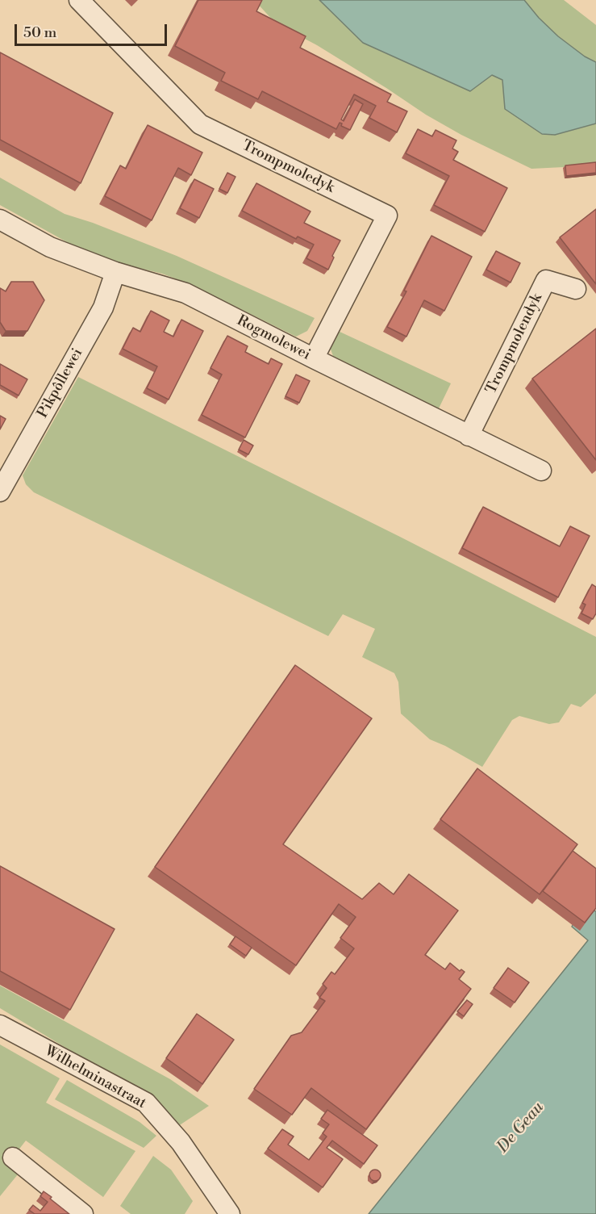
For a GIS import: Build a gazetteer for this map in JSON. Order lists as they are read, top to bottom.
{
  "streets": {
    "street": [
      "Trompmoledyk",
      "Rogmolewei",
      "Trompmolendyk",
      "Pikpôllewei",
      "Wilhelminastraat"
    ]
  },
  "crossings": [
    ["Trompmoledyk", "Rogmolewei"],
    ["Rogmolewei", "Trompmolendyk"],
    ["Rogmolewei", "Pikpôllewei"]
  ],
  "water": ["De Geau"],
  "scale_bar": "50 m"
}
